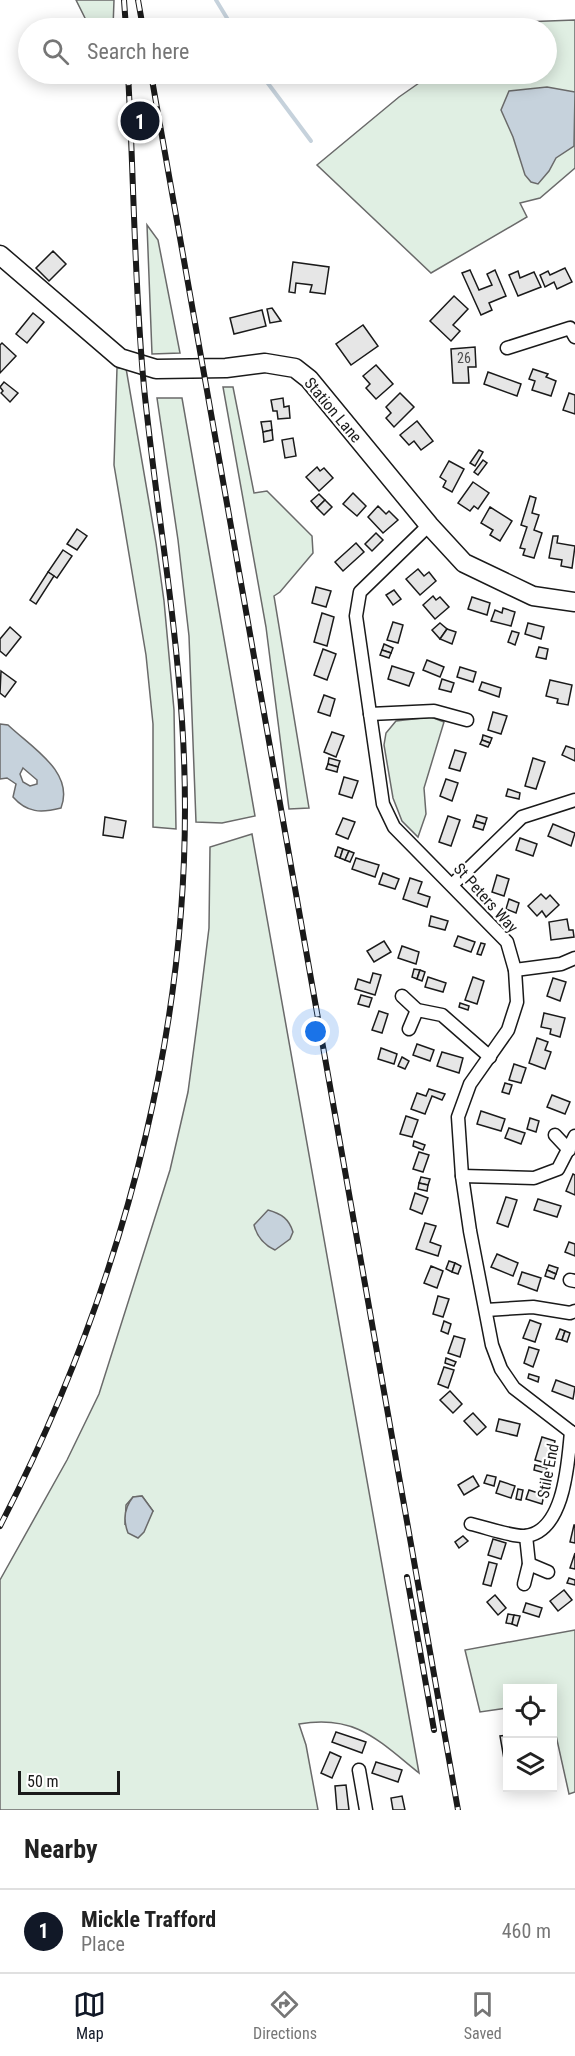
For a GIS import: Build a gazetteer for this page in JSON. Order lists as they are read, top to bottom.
{
  "streets": {
    "street": ["Station Lane", "St Peters Way", "Stile End"]
  },
  "crossings": [
    ["Station Lane", "St Peters Way"],
    ["St Peters Way", "Stile End"]
  ],
  "house_numbers": ["26"],
  "scale_bar": "50 m",
  "page": {
    "search": "Search here",
    "pins": "1",
    "scale": "50 m",
    "heading": "Nearby",
    "list": [
      {
        "mark": "1",
        "name": "Mickle Trafford",
        "note": "Place",
        "value": "460 m"
      }
    ],
    "nav": ["Map", "Directions", "Saved"]
  }
}
